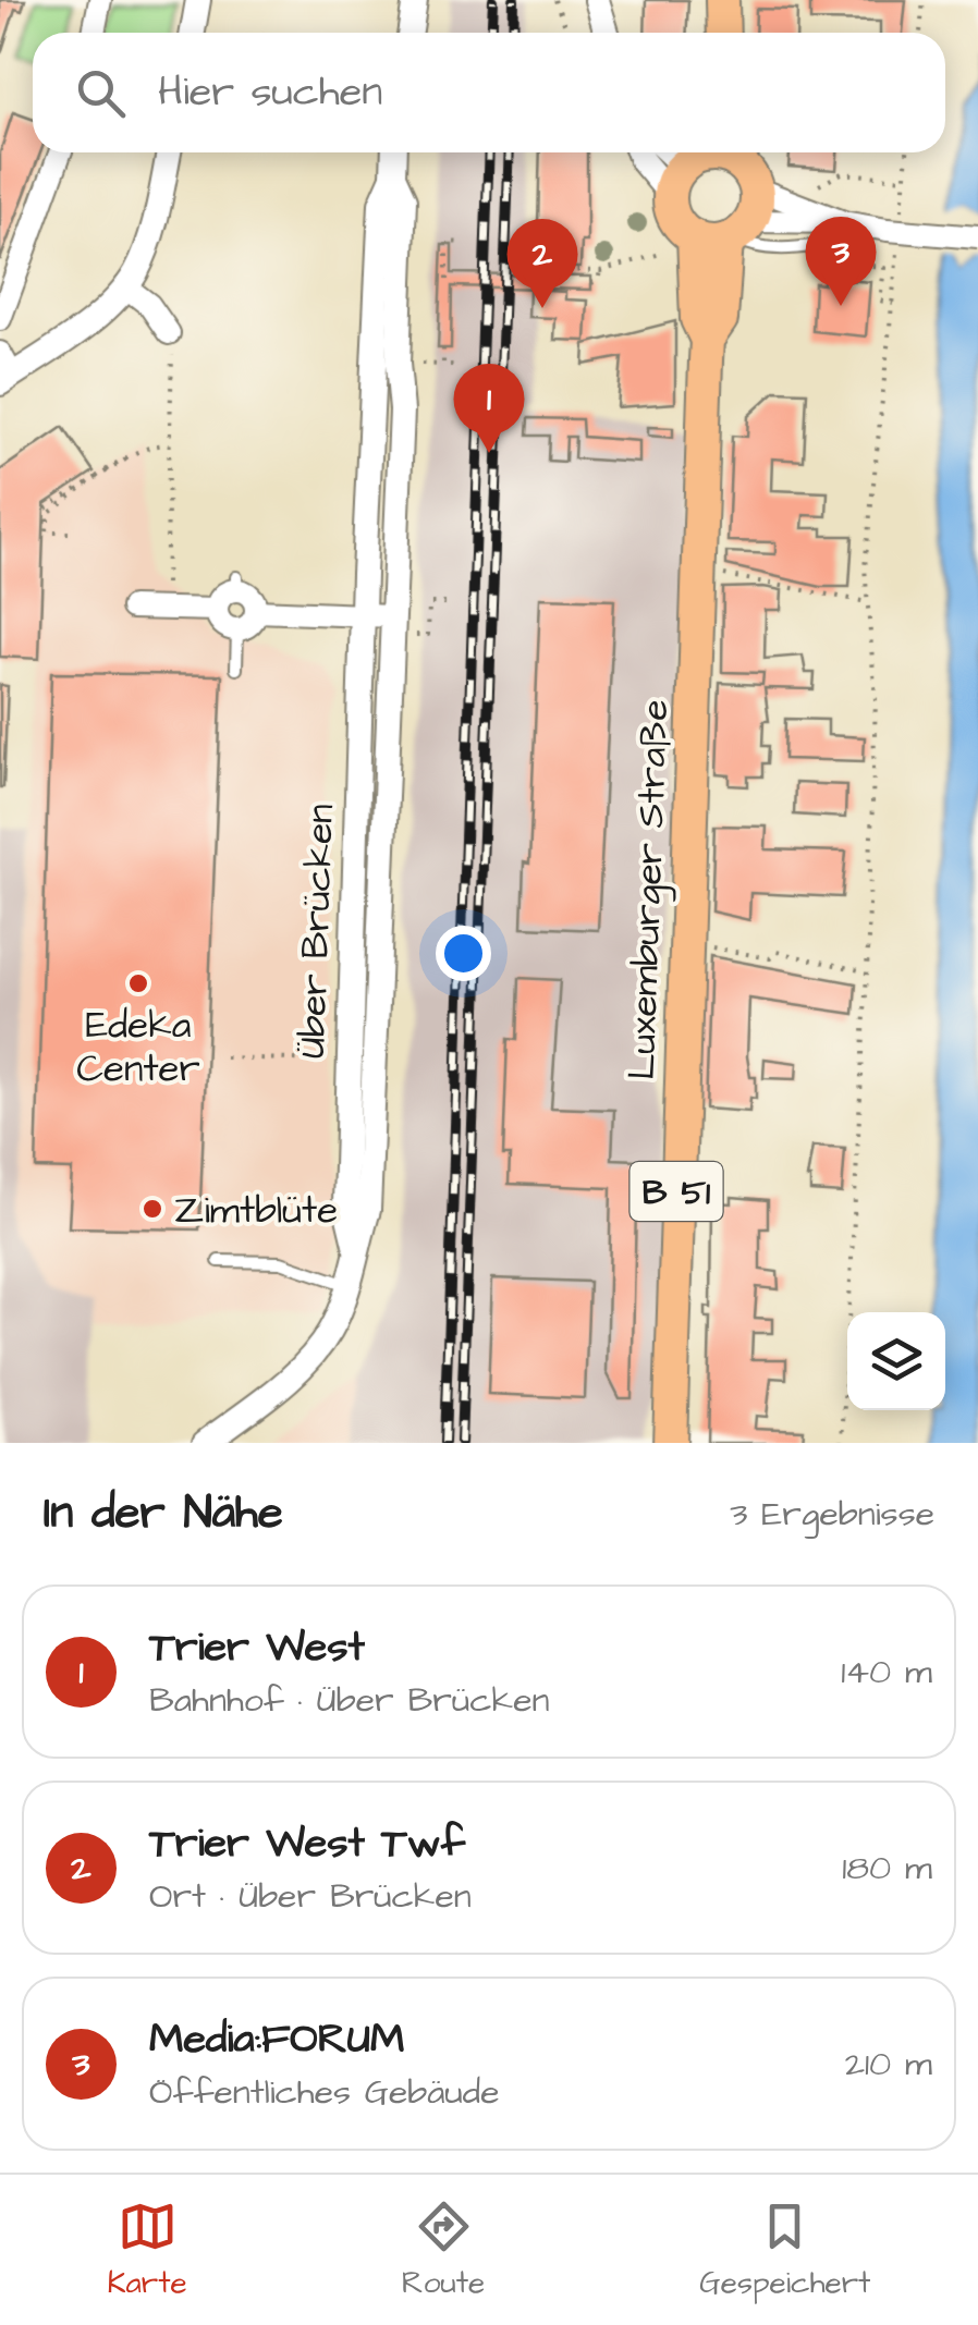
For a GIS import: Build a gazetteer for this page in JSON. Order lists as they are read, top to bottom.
{
  "streets": {
    "main road": ["Luxemburger Straße", "B 51"],
    "street": ["Über Brücken"]
  },
  "places": ["Edeka Center", "Zimtblüte"],
  "page": {
    "search": "Hier suchen",
    "pins": ["3", "2", "1"],
    "heading": ["In der Nähe", "3 Ergebnisse"],
    "list": [
      {
        "mark": "1",
        "name": "Trier West",
        "note": "Bahnhof · Über Brücken",
        "value": "140 m"
      },
      {
        "mark": "2",
        "name": "Trier West Twf",
        "note": "Ort · Über Brücken",
        "value": "180 m"
      },
      {
        "mark": "3",
        "name": "Media:FORUM",
        "note": "Öffentliches Gebäude",
        "value": "210 m"
      }
    ],
    "nav": ["Karte", "Route", "Gespeichert"]
  }
}
